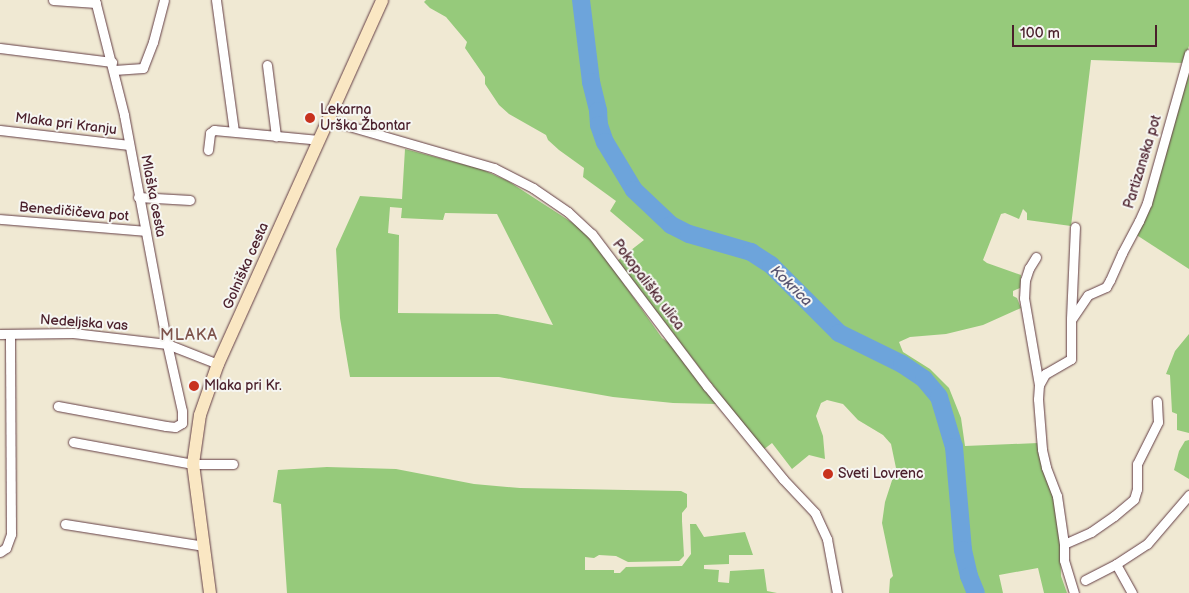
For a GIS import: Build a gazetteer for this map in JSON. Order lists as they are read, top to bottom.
{
  "streets": {
    "main road": ["Golniška cesta"],
    "street": [
      "Mlaka pri Kranju",
      "Partizanska pot",
      "Mlaška cesta",
      "Benedičičeva pot",
      "Pokopališka ulica",
      "Nedeljska vas"
    ]
  },
  "crossings": [
    ["Mlaka pri Kranju", "Mlaška cesta"],
    ["Mlaška cesta", "Benedičičeva pot"],
    ["Mlaška cesta", "Nedeljska vas"],
    ["Golniška cesta", "Pokopališka ulica"]
  ],
  "districts": ["MLAKA"],
  "water": ["Kokrica"],
  "places": ["Lekarna Urška Žbontar", "Mlaka pri Kr.", "Sveti Lovrenc"],
  "scale_bar": "100 m"
}
